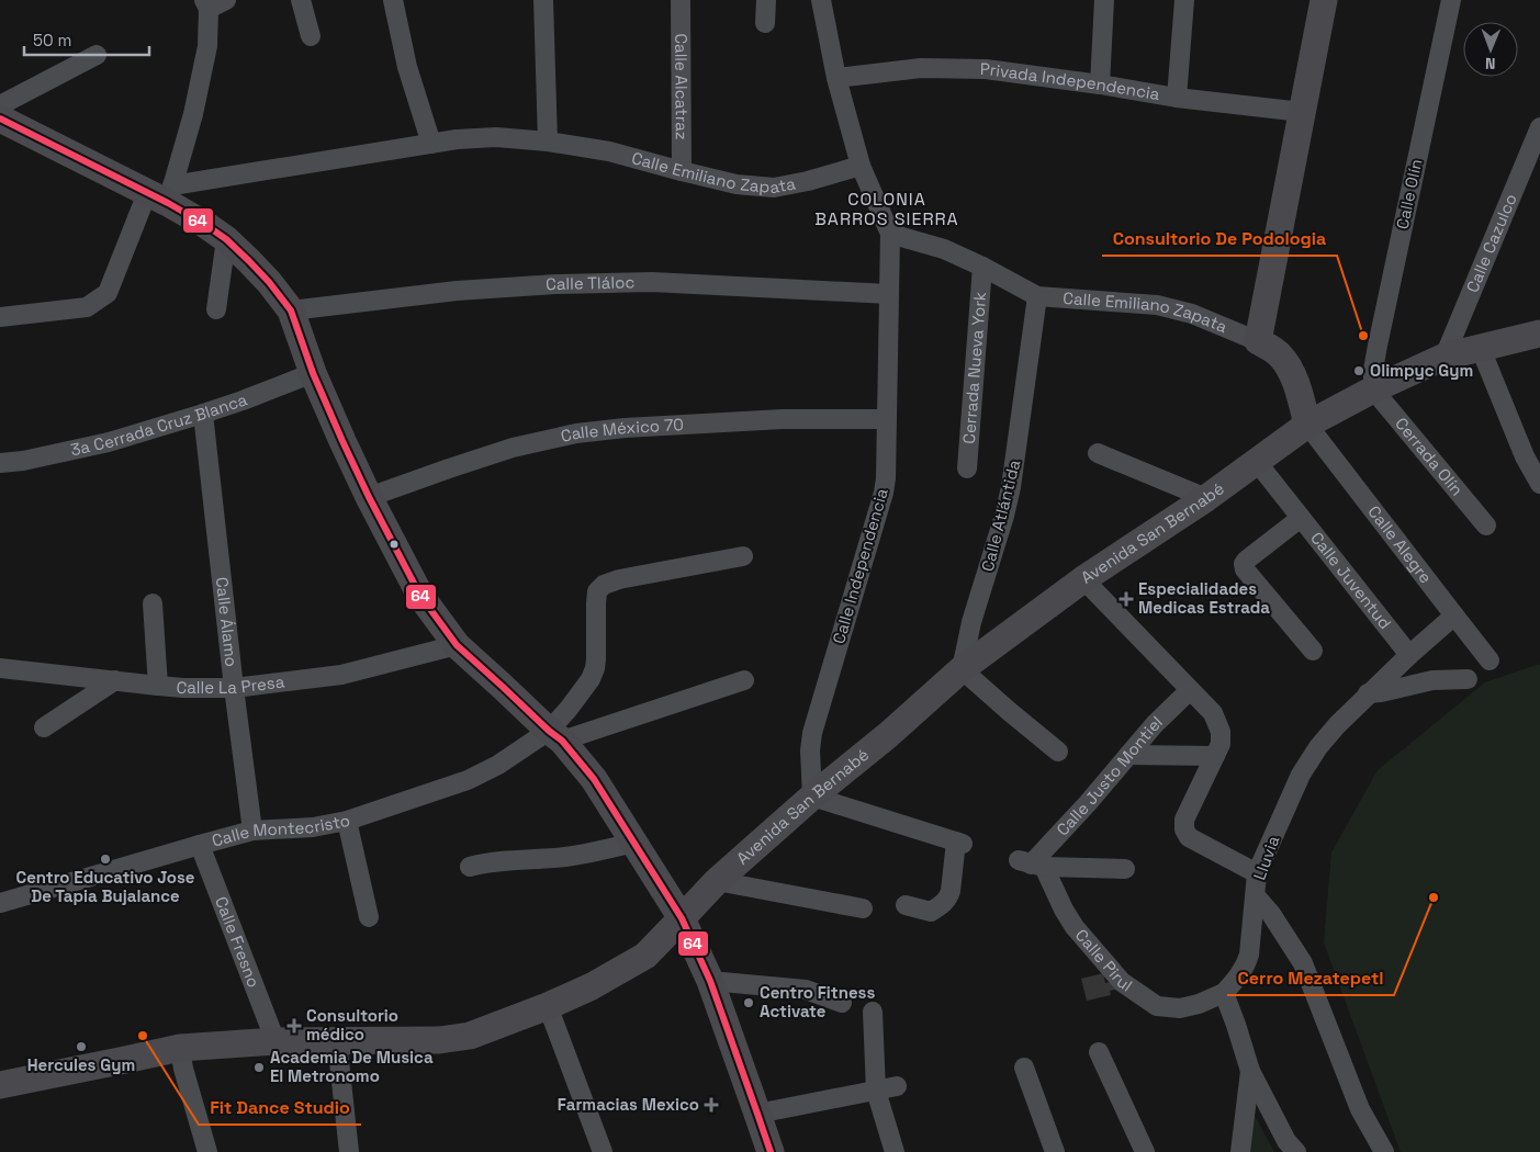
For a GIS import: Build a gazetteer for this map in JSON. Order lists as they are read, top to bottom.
{
  "streets": {
    "main road": ["Calle Emiliano Zapata", "Avenida San Bernabé"],
    "street": [
      "Privada Independencia",
      "Calle Alcatraz",
      "Calle Olín",
      "Calle Cazulco",
      "Calle Tláloc",
      "Cerrada Nueva York",
      "3a Cerrada Cruz Blanca",
      "Calle México 70",
      "Cerrada Olín",
      "Calle Atlántida",
      "Calle Alegre",
      "Calle Independencia",
      "Calle Juventud",
      "Calle Álamo",
      "Calle La Presa",
      "Calle Justo Montiel",
      "Calle Montecristo",
      "Lluvia",
      "Calle Fresno",
      "Calle Pirul"
    ]
  },
  "crossings": [
    ["Calle Alcatraz", "Calle Emiliano Zapata"],
    ["Calle Emiliano Zapata", "Cerrada Nueva York"],
    ["Calle Emiliano Zapata", "Calle Atlántida"],
    ["Calle Emiliano Zapata", "Avenida San Bernabé"],
    ["Calle Emiliano Zapata", "Calle Alegre"],
    ["Calle Emiliano Zapata", "Calle Independencia"],
    ["Calle Olín", "Cerrada Olín"],
    ["Calle Olín", "Avenida San Bernabé"],
    ["Calle Cazulco", "Avenida San Bernabé"],
    ["Calle Tláloc", "Calle Independencia"],
    ["3a Cerrada Cruz Blanca", "Calle Álamo"],
    ["Calle México 70", "Calle Independencia"],
    ["Cerrada Olín", "Avenida San Bernabé"],
    ["Calle Atlántida", "Avenida San Bernabé"],
    ["Avenida San Bernabé", "Calle Alegre"],
    ["Avenida San Bernabé", "Calle Independencia"],
    ["Avenida San Bernabé", "Calle Juventud"],
    ["Avenida San Bernabé", "Calle Fresno"],
    ["Calle Álamo", "Calle La Presa"],
    ["Calle Álamo", "Calle Montecristo"],
    ["Calle Justo Montiel", "Calle Pirul"],
    ["Calle Montecristo", "Calle Fresno"],
    ["Lluvia", "Calle Pirul"]
  ],
  "districts": ["COLONIA BARROS SIERRA"],
  "places": {
    "other": [
      "Consultorio De Podologia",
      "Olimpyc Gym",
      "Centro Educativo Jose De Tapia Bujalance",
      "Cerro Mezatepetl",
      "Centro Fitness Activate",
      "Fit Dance Studio",
      "Hercules Gym",
      "Academia De Musica El Metronomo"
    ],
    "health": ["Especialidades Medicas Estrada", "Consultorio médico", "Farmacias Mexico"]
  },
  "lines": ["transit line 64"],
  "scale_bar": "50 m",
  "north": "bottom"
}
